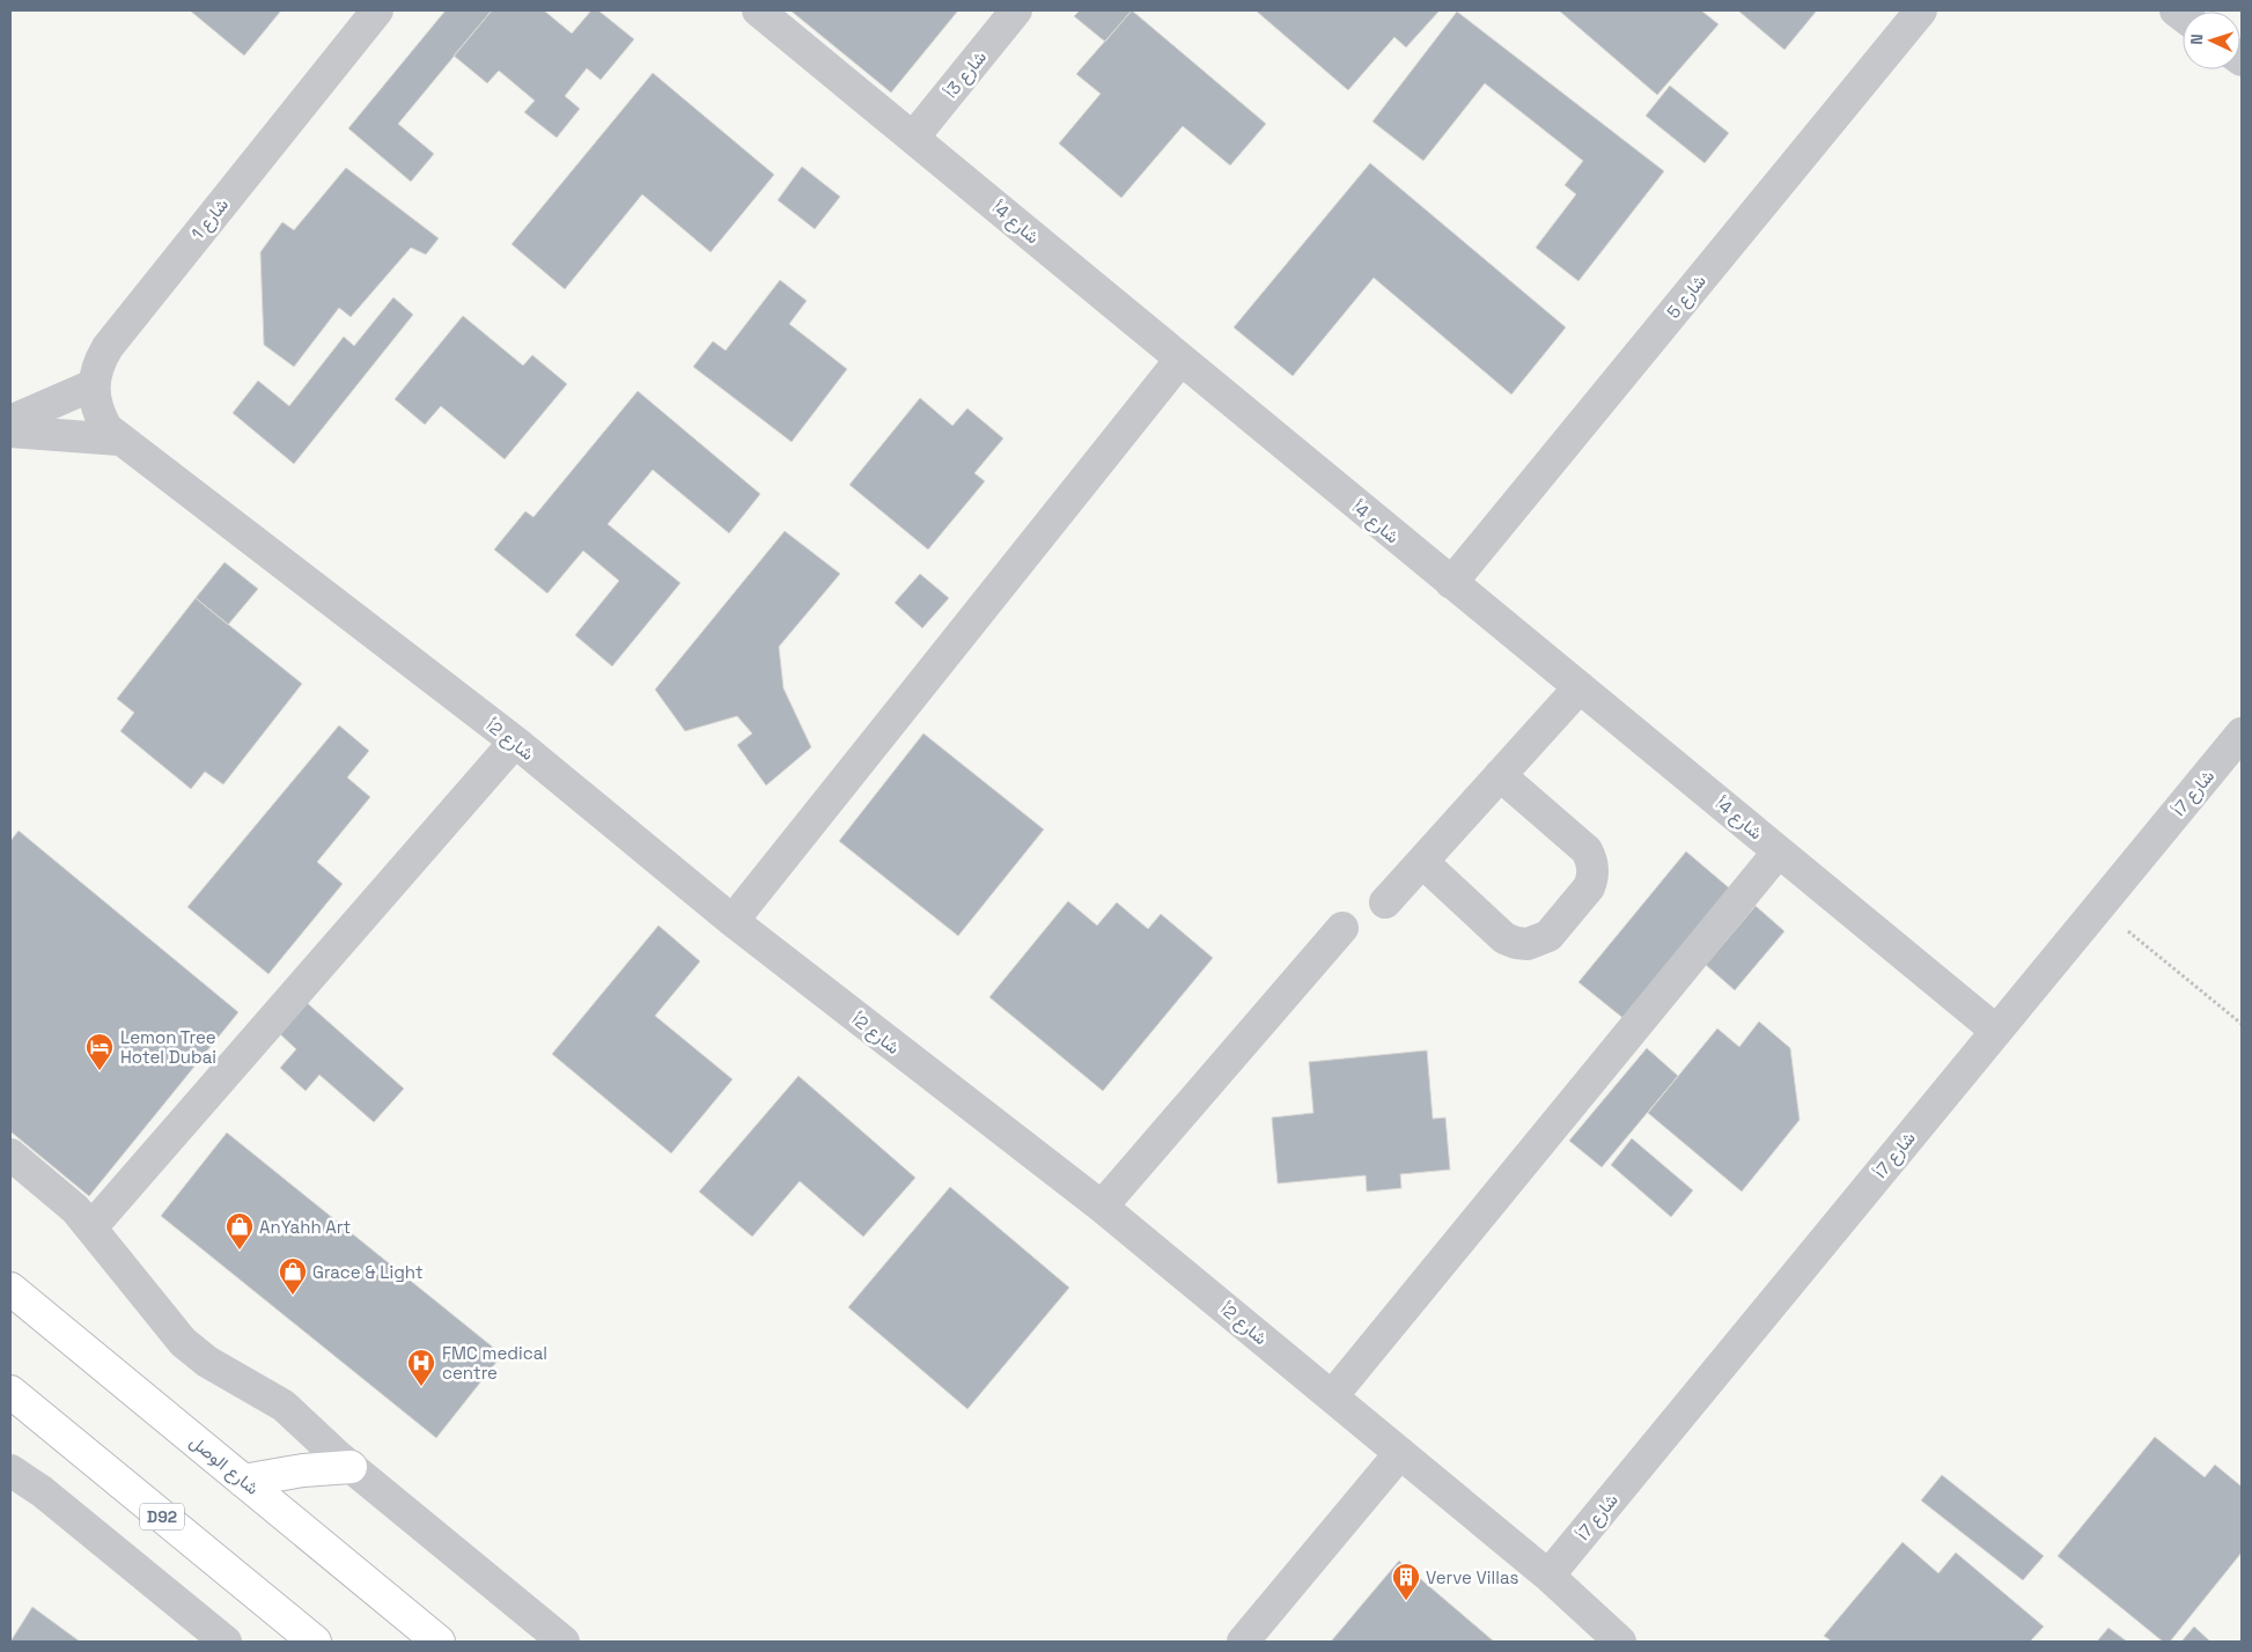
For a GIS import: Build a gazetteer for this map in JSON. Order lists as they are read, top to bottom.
{
  "streets": {
    "main road": ["شارع الوصل", "D92"],
    "street": [
      "شارع 3أ",
      "شارع 1",
      "شارع 4أ",
      "شارع 5",
      "شارع 2أ",
      "شارع 7أ"
    ]
  },
  "crossings": [
    ["شارع 3أ", "شارع 4أ"],
    ["شارع 1", "شارع 2أ"],
    ["شارع 4أ", "شارع 5"],
    ["شارع 4أ", "شارع 7أ"],
    ["شارع 2أ", "شارع 7أ"]
  ],
  "places": {
    "hotel": ["Lemon Tree Hotel Dubai"],
    "shop": ["AnYahh Art", "Grace & Light"],
    "hospital": ["FMC medical centre"],
    "building": ["Verve Villas"]
  },
  "north": "left"
}
